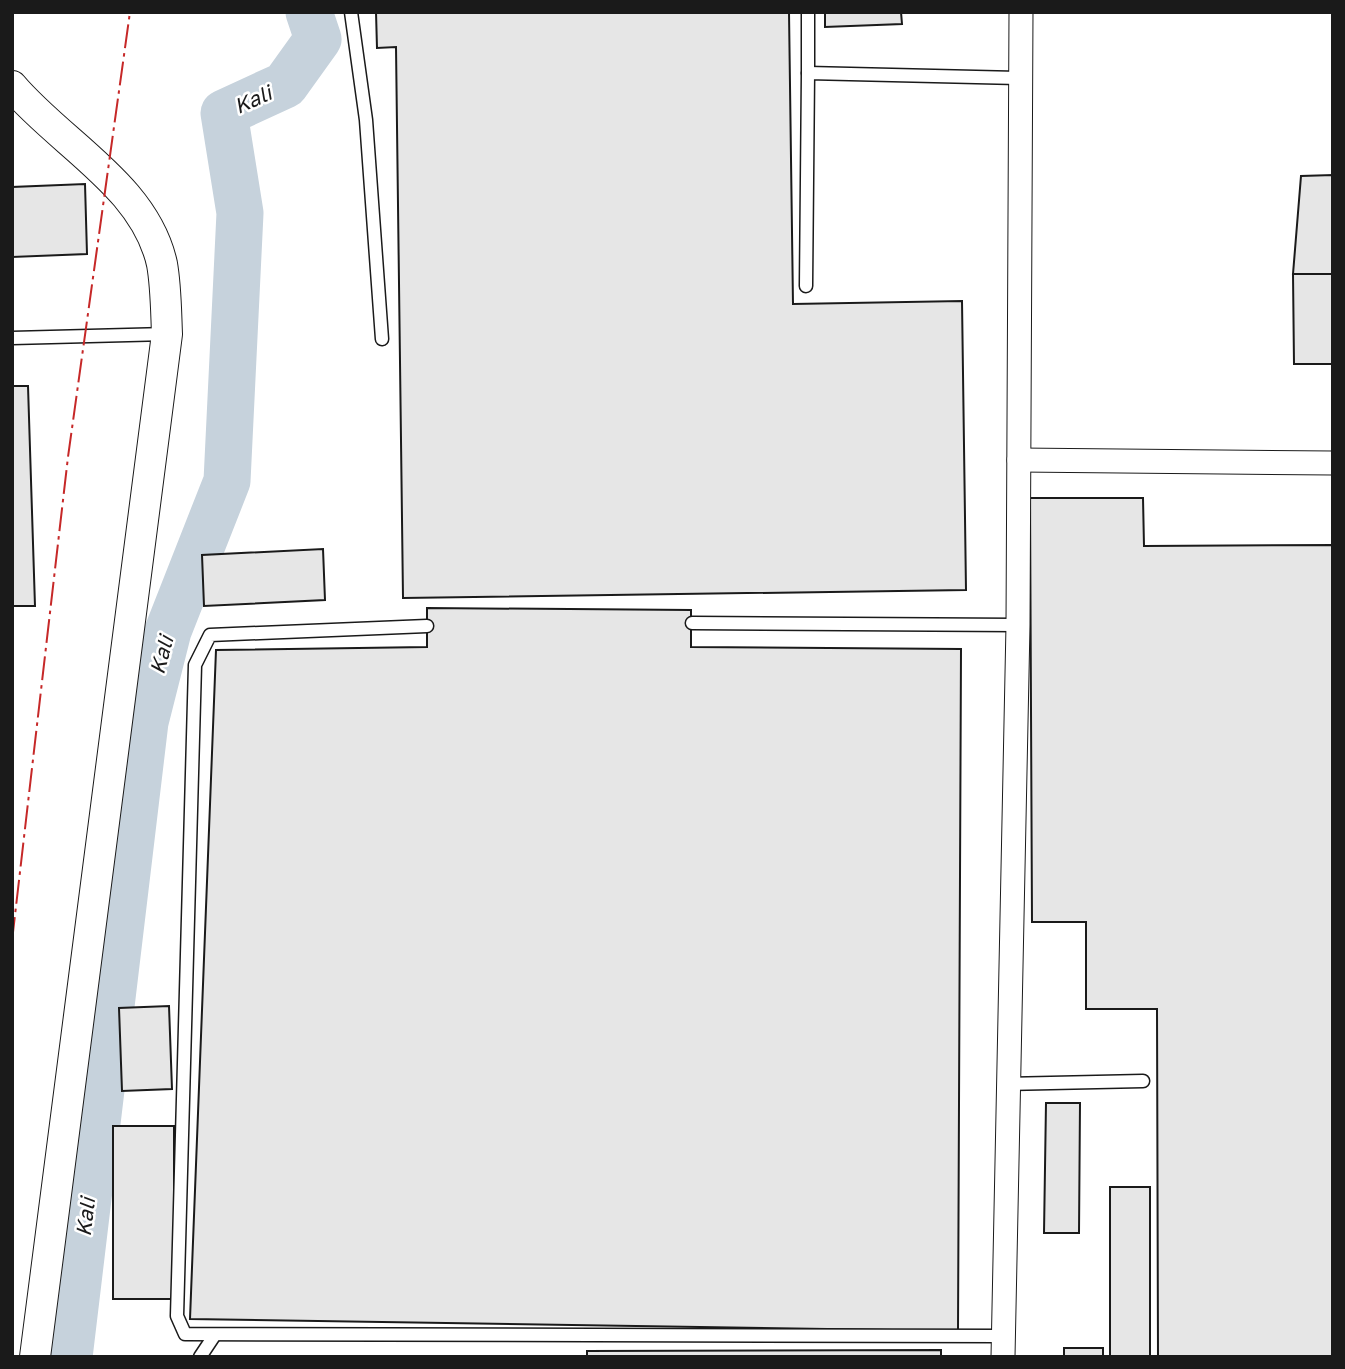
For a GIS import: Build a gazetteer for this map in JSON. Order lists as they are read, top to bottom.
{
  "water": ["Kali"]
}
